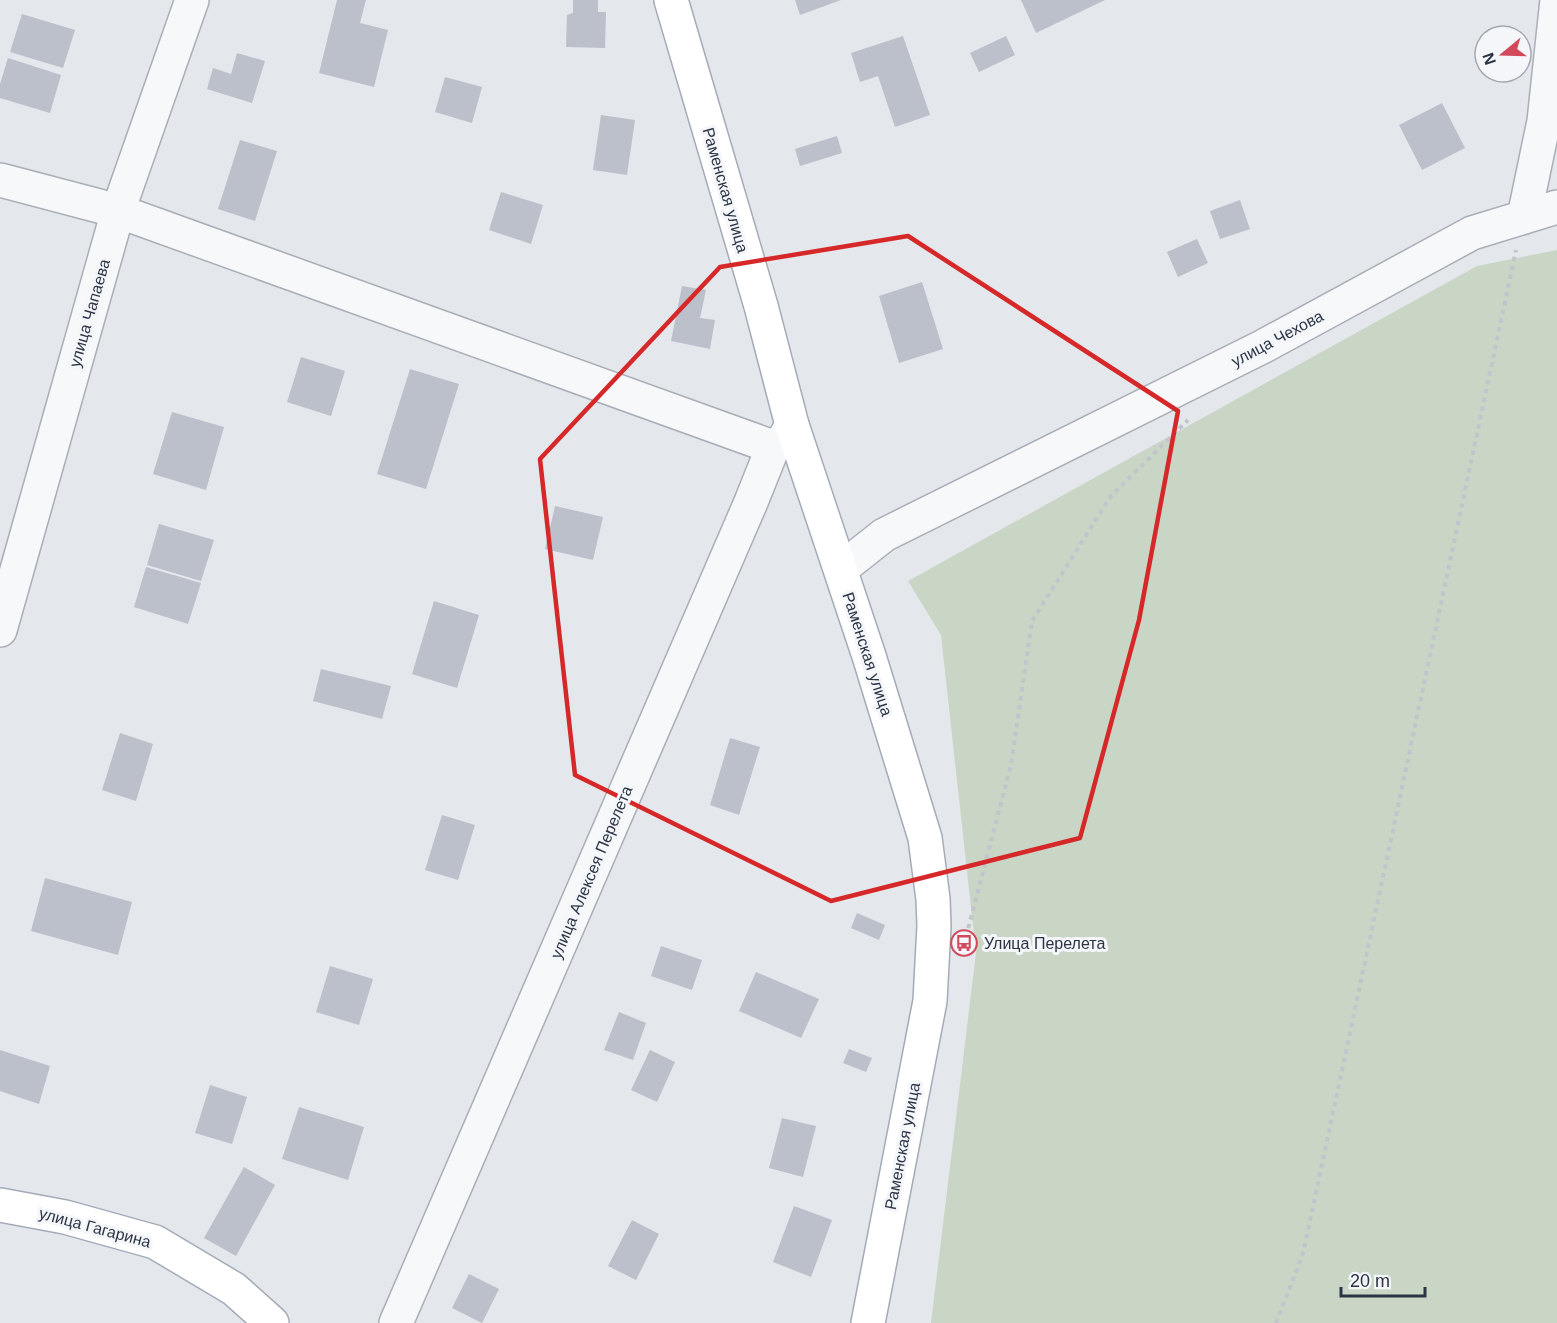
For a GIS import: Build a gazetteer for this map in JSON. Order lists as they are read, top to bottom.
{
  "streets": {
    "main road": ["Раменская улица", "улица Гагарина"],
    "street": ["улица Чапаева", "улица Чехова", "улица Алексея Перелета"]
  },
  "crossings": [
    ["Раменская улица", "улица Чехова"],
    ["Раменская улица", "улица Алексея Перелета"]
  ],
  "places": {
    "bus stop": ["Улица Перелета"]
  },
  "scale_bar": "20 m",
  "north": "left"
}
